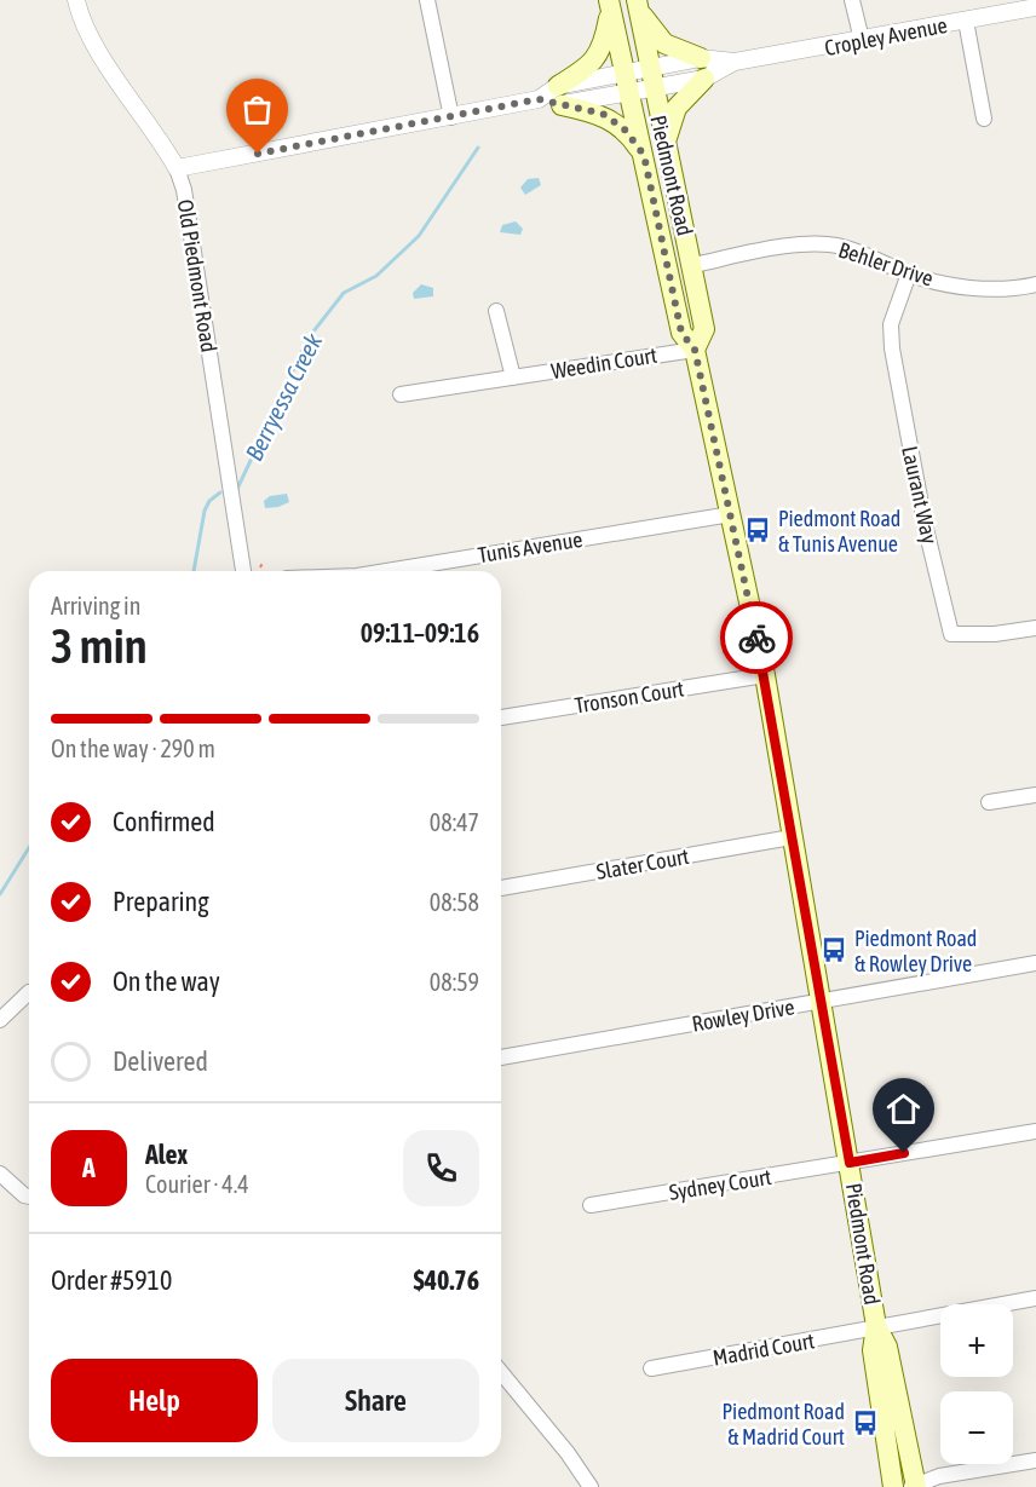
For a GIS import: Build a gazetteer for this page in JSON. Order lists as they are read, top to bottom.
{
  "streets": {
    "main road": ["Piedmont Road"],
    "street": [
      "Cropley Avenue",
      "Behler Drive",
      "Old Piedmont Road",
      "Weedin Court",
      "Laurant Way",
      "Tunis Avenue",
      "Tronson Court",
      "Slater Court",
      "Rowley Drive",
      "Sydney Court",
      "Madrid Court"
    ]
  },
  "crossings": [
    ["Cropley Avenue", "Piedmont Road"],
    ["Cropley Avenue", "Old Piedmont Road"],
    ["Piedmont Road", "Behler Drive"],
    ["Piedmont Road", "Weedin Court"],
    ["Piedmont Road", "Tunis Avenue"],
    ["Piedmont Road", "Tronson Court"],
    ["Piedmont Road", "Slater Court"],
    ["Piedmont Road", "Rowley Drive"],
    ["Piedmont Road", "Sydney Court"],
    ["Piedmont Road", "Madrid Court"],
    ["Behler Drive", "Laurant Way"]
  ],
  "water": ["Berryessa Creek"],
  "places": {
    "bus stop": ["Piedmont Road & Tunis Avenue", "Piedmont Road & Rowley Drive", "Piedmont Road & Madrid Court"]
  },
  "page": {
    "heading": ["3 min", "Arriving in", "09:11–09:16"],
    "panel": [
      "Alex",
      "Courier · 4.4",
      "Order #5910",
      "$40.76"
    ],
    "bar": "On the way · 290 m",
    "list": [
      ["Confirmed", "08:47"],
      ["Preparing", "08:58"],
      ["On the way", "08:59"],
      "Delivered"
    ],
    "round": "A",
    "map_buttons": ["+", "−"],
    "buttons": ["Help", "Share"]
  }
}
